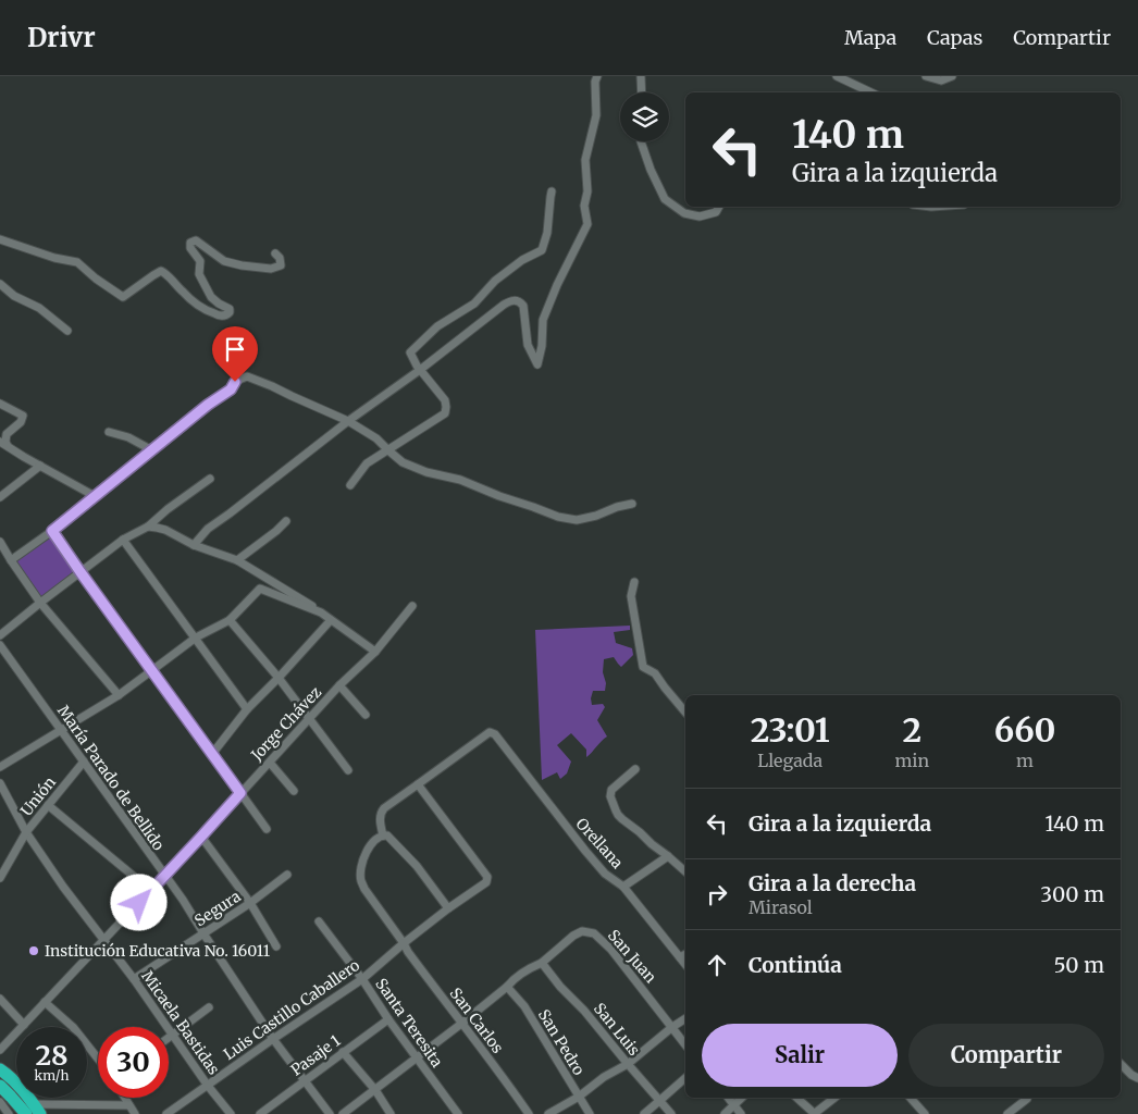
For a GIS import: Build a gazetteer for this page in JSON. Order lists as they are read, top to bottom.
{
  "streets": {
    "street": [
      "Jorge Chávez",
      "María Parado de Bellido",
      "Unión",
      "Orellana",
      "Segura",
      "San Juan",
      "Luis Castillo Caballero",
      "San Carlos",
      "Micaela Bastidas",
      "Santa Teresita",
      "San Luis",
      "San Pedro",
      "Pasaje 1"
    ]
  },
  "crossings": [
    ["Jorge Chávez", "María Parado de Bellido"],
    ["Jorge Chávez", "Micaela Bastidas"],
    ["María Parado de Bellido", "Unión"],
    ["María Parado de Bellido", "Segura"],
    ["María Parado de Bellido", "Luis Castillo Caballero"],
    ["María Parado de Bellido", "Pasaje 1"],
    ["Unión", "Micaela Bastidas"],
    ["Orellana", "Luis Castillo Caballero"],
    ["Segura", "Micaela Bastidas"],
    ["San Juan", "San Luis"],
    ["Luis Castillo Caballero", "San Carlos"],
    ["Luis Castillo Caballero", "Micaela Bastidas"],
    ["Luis Castillo Caballero", "Santa Teresita"],
    ["Santa Teresita", "Pasaje 1"]
  ],
  "places": ["Institución Educativa No. 16011"],
  "page": {
    "header": "Drivr",
    "nav": ["Mapa", "Capas", "Compartir"],
    "turn": ["140 m", "Gira a la izquierda"],
    "eta": [
      "23:01",
      "Llegada",
      "2",
      "min",
      "660",
      "m"
    ],
    "list": [
      {
        "name": "Gira a la izquierda",
        "value": "140 m"
      },
      {
        "name": "Gira a la derecha",
        "note": "Mirasol",
        "value": "300 m"
      },
      {
        "name": "Continúa",
        "value": "50 m"
      }
    ],
    "buttons": ["Salir", "Compartir"],
    "speed": "28 km/h",
    "limit": "30"
  }
}
